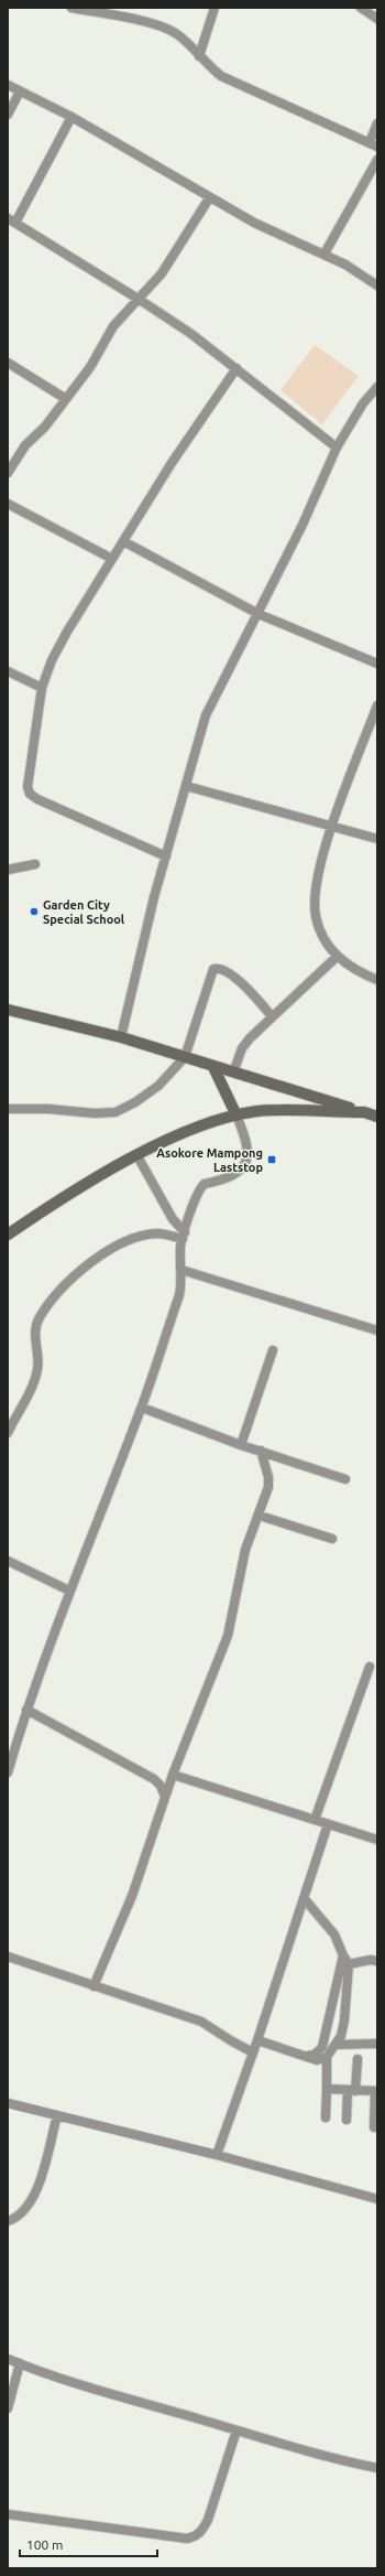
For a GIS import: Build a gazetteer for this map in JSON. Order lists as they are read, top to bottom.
{
  "places": {
    "other": ["Garden City Special School"],
    "transit": ["Asokore Mampong Laststop"]
  },
  "scale_bar": "100 m"
}
